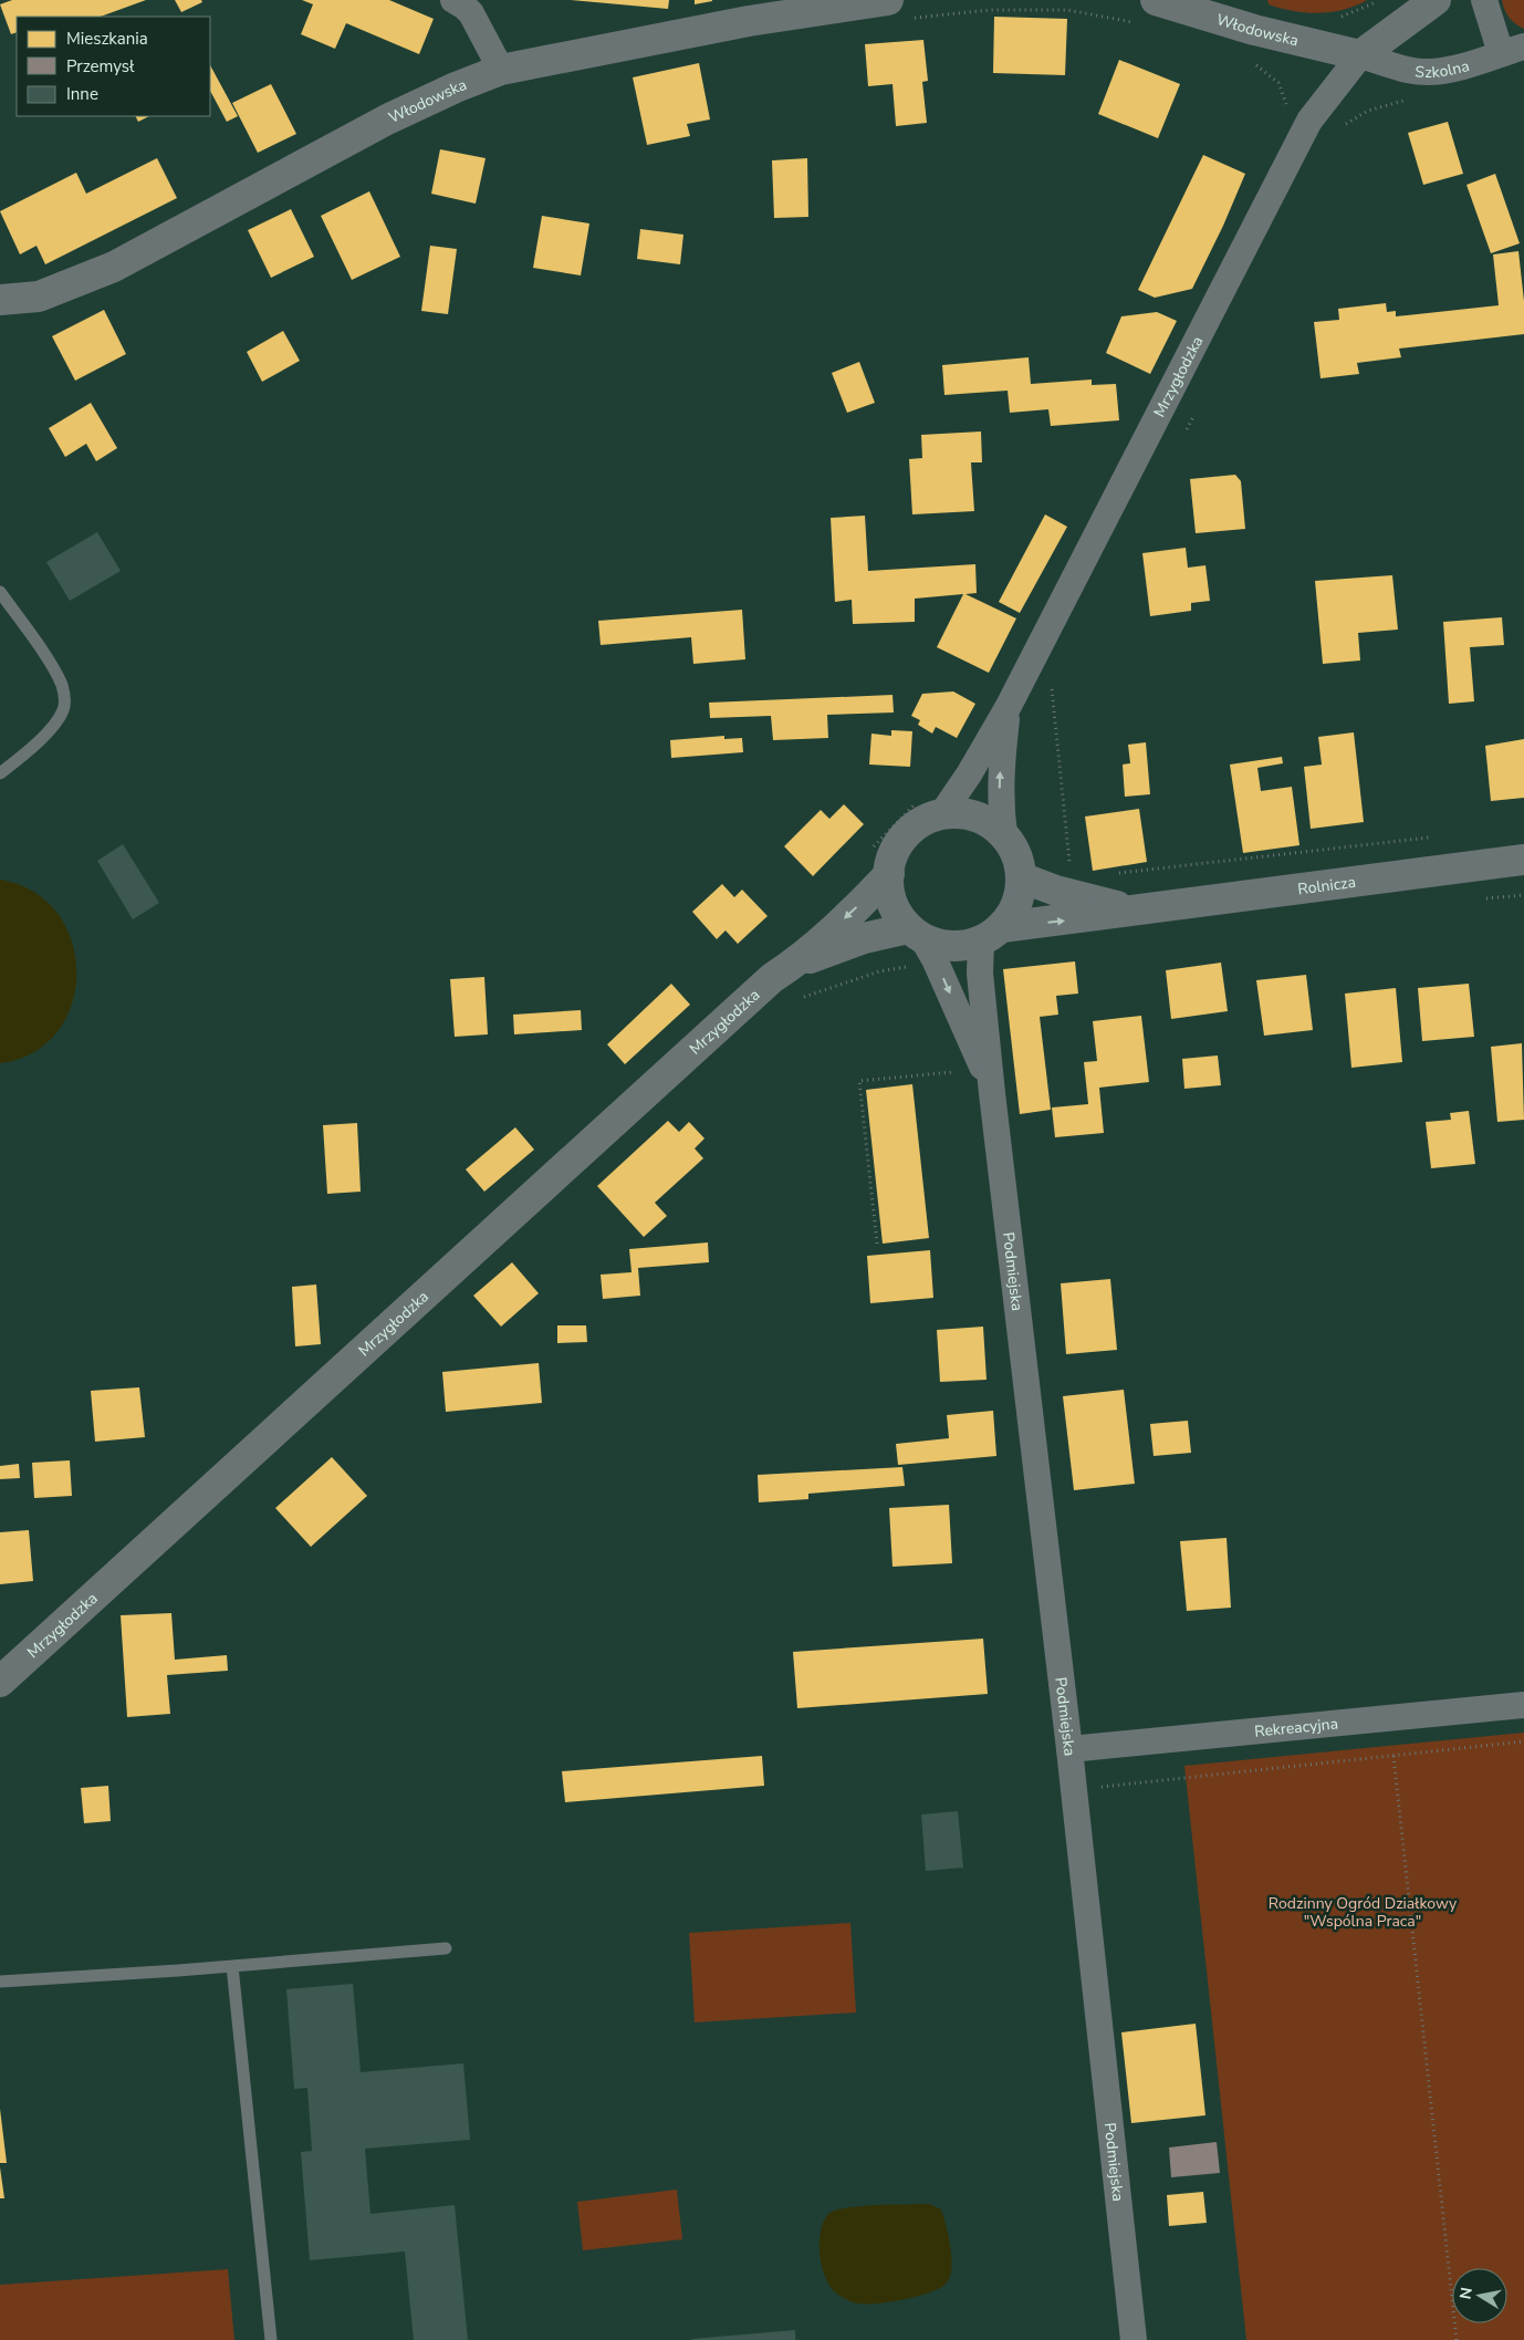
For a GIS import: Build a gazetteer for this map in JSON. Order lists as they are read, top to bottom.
{
  "streets": {
    "street": [
      "Włodowska",
      "Szkolna",
      "Mrzygłodzka",
      "Rolnicza",
      "Podmiejska",
      "Rekreacyjna"
    ]
  },
  "crossings": [
    ["Włodowska", "Szkolna"],
    ["Włodowska", "Mrzygłodzka"],
    ["Szkolna", "Mrzygłodzka"],
    ["Mrzygłodzka", "Rolnicza"],
    ["Mrzygłodzka", "Podmiejska"],
    ["Rolnicza", "Podmiejska"],
    ["Podmiejska", "Rekreacyjna"]
  ],
  "parks": ["Rodzinny Ogród Działkowy \"Wspólna Praca\""],
  "legend": ["Mieszkania", "Przemysł", "Inne"],
  "north": "left"
}
